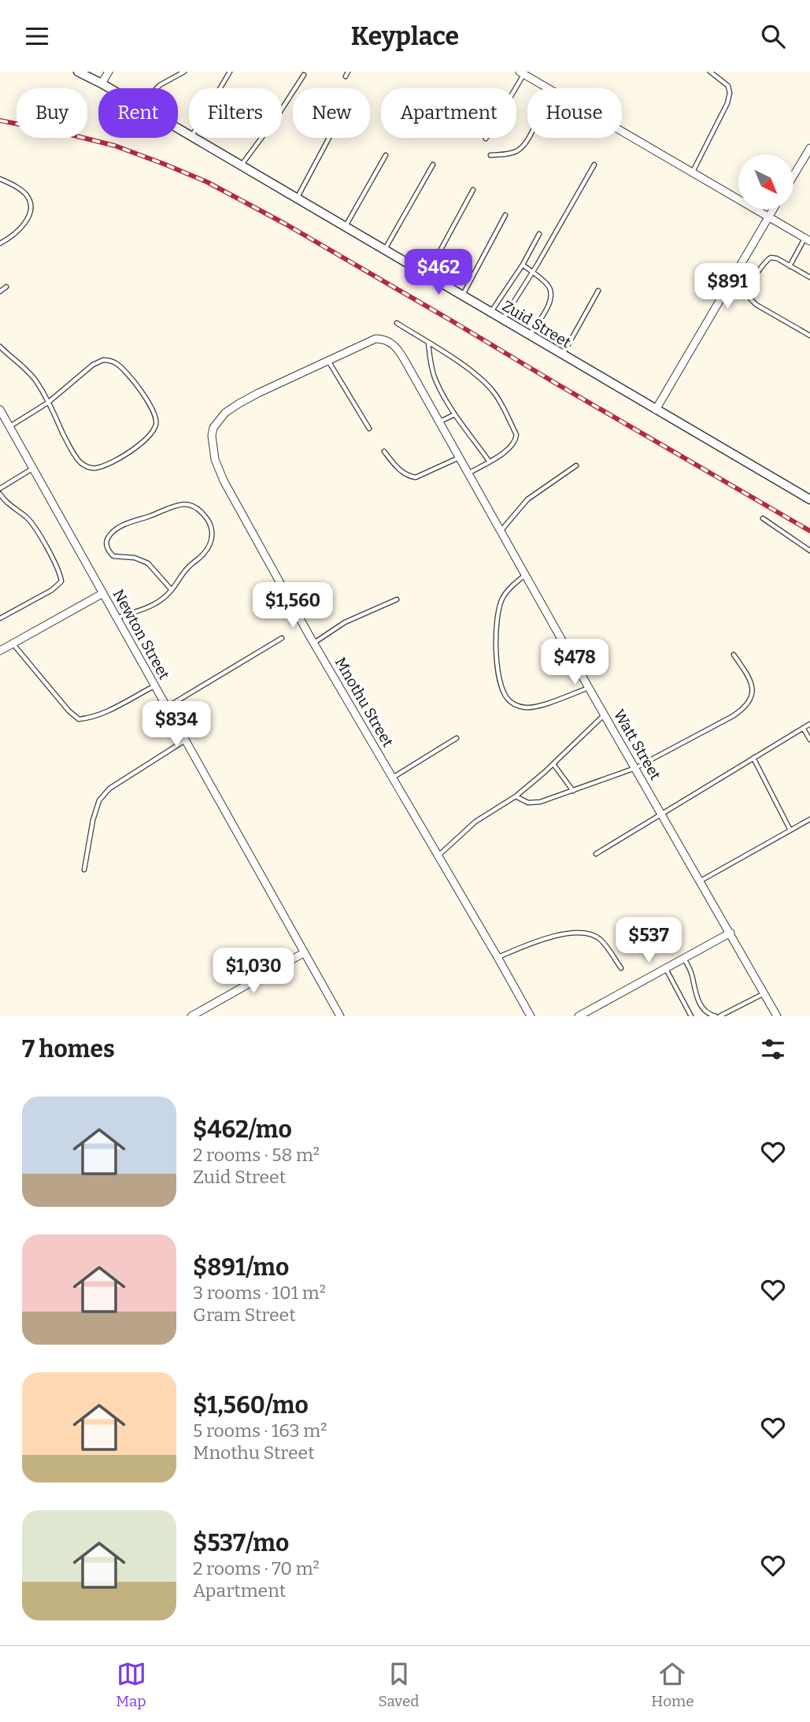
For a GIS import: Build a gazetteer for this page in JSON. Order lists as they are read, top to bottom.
{
  "streets": {
    "street": [
      "Zuid Street",
      "Newton Street",
      "Mnothu Street",
      "Watt Street"
    ]
  },
  "crossings": [
    ["Mnothu Street", "Watt Street"]
  ],
  "north": "bottom right",
  "page": {
    "header": "Keyplace",
    "chip": [
      "Buy",
      "Rent",
      "Filters",
      "New",
      "Apartment",
      "House"
    ],
    "price": [
      "$462",
      "$891",
      "$1,560",
      "$478",
      "$834",
      "$537",
      "$1,030"
    ],
    "heading": "7 homes",
    "list": [
      {
        "name": "$462/mo",
        "note": "2 rooms · 58 m² · Zuid Street"
      },
      {
        "name": "$891/mo",
        "note": "3 rooms · 101 m² · Gram Street"
      },
      {
        "name": "$1,560/mo",
        "note": "5 rooms · 163 m² · Mnothu Street"
      },
      {
        "name": "$537/mo",
        "note": "2 rooms · 70 m² · Apartment"
      }
    ],
    "tabs": ["Map", "Saved", "Home"]
  }
}
